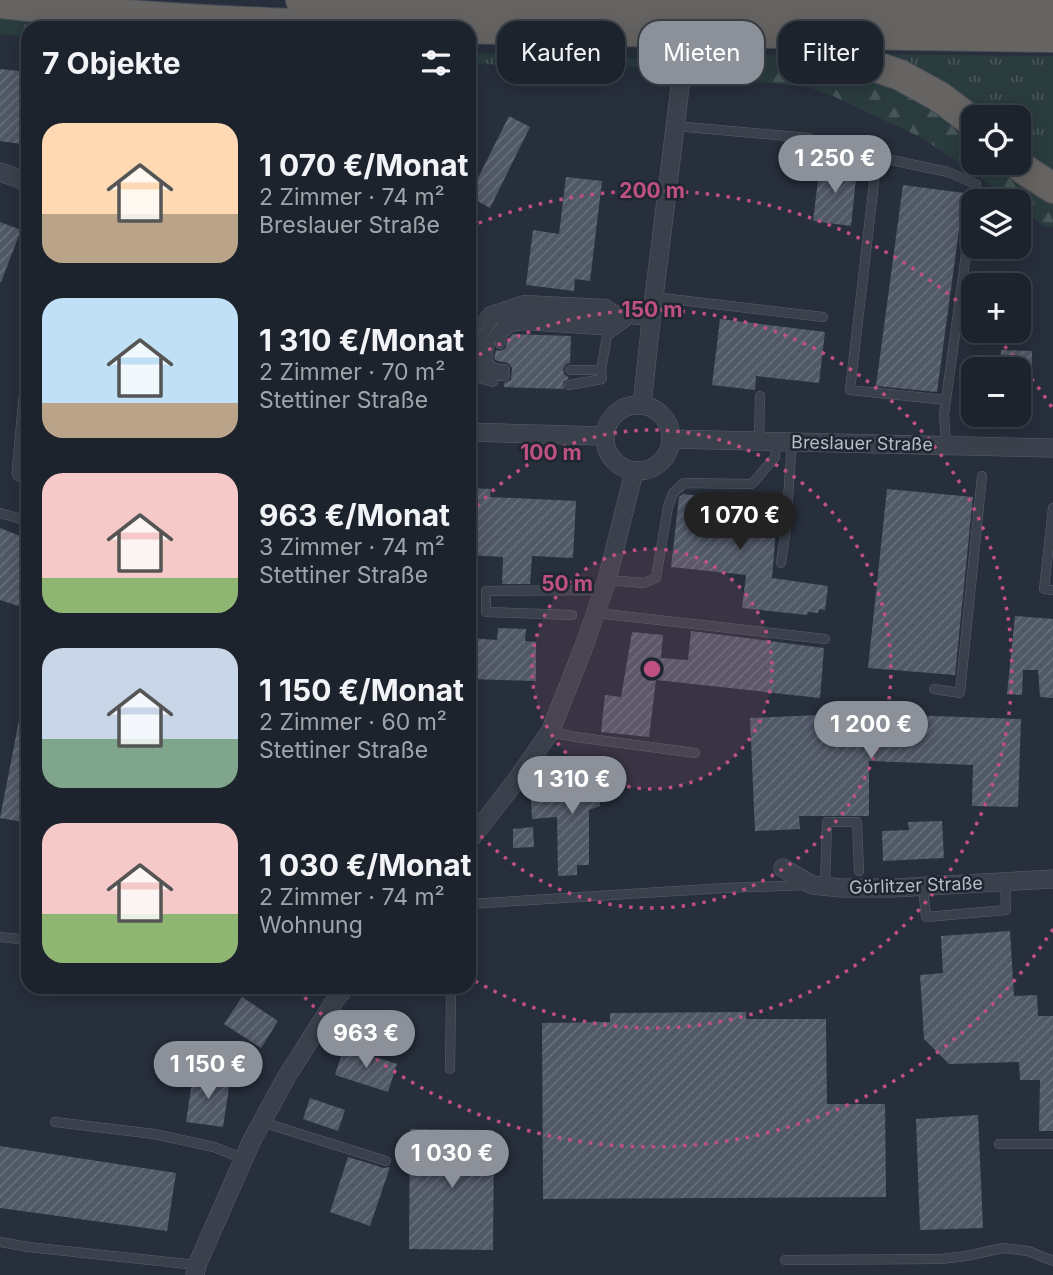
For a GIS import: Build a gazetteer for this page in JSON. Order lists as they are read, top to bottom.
{
  "streets": {
    "street": ["Breslauer Straße", "Görlitzer Straße"]
  },
  "page": {
    "chip": ["Kaufen", "Mieten", "Filter"],
    "heading": "7 Objekte",
    "map_buttons": ["+", "−"],
    "list": [
      {
        "name": "1 070 €/Monat",
        "note": "2 Zimmer · 74 m² · Breslauer Straße"
      },
      {
        "name": "1 310 €/Monat",
        "note": "2 Zimmer · 70 m² · Stettiner Straße"
      },
      {
        "name": "963 €/Monat",
        "note": "3 Zimmer · 74 m² · Stettiner Straße"
      },
      {
        "name": "1 150 €/Monat",
        "note": "2 Zimmer · 60 m² · Stettiner Straße"
      },
      {
        "name": "1 030 €/Monat",
        "note": "2 Zimmer · 74 m² · Wohnung"
      }
    ],
    "price": [
      "1 250 €",
      "1 070 €",
      "1 200 €",
      "1 310 €",
      "963 €",
      "1 150 €",
      "1 030 €"
    ]
  },
  "rings": [
    "200 m",
    "150 m",
    "100 m",
    "50 m"
  ]
}
